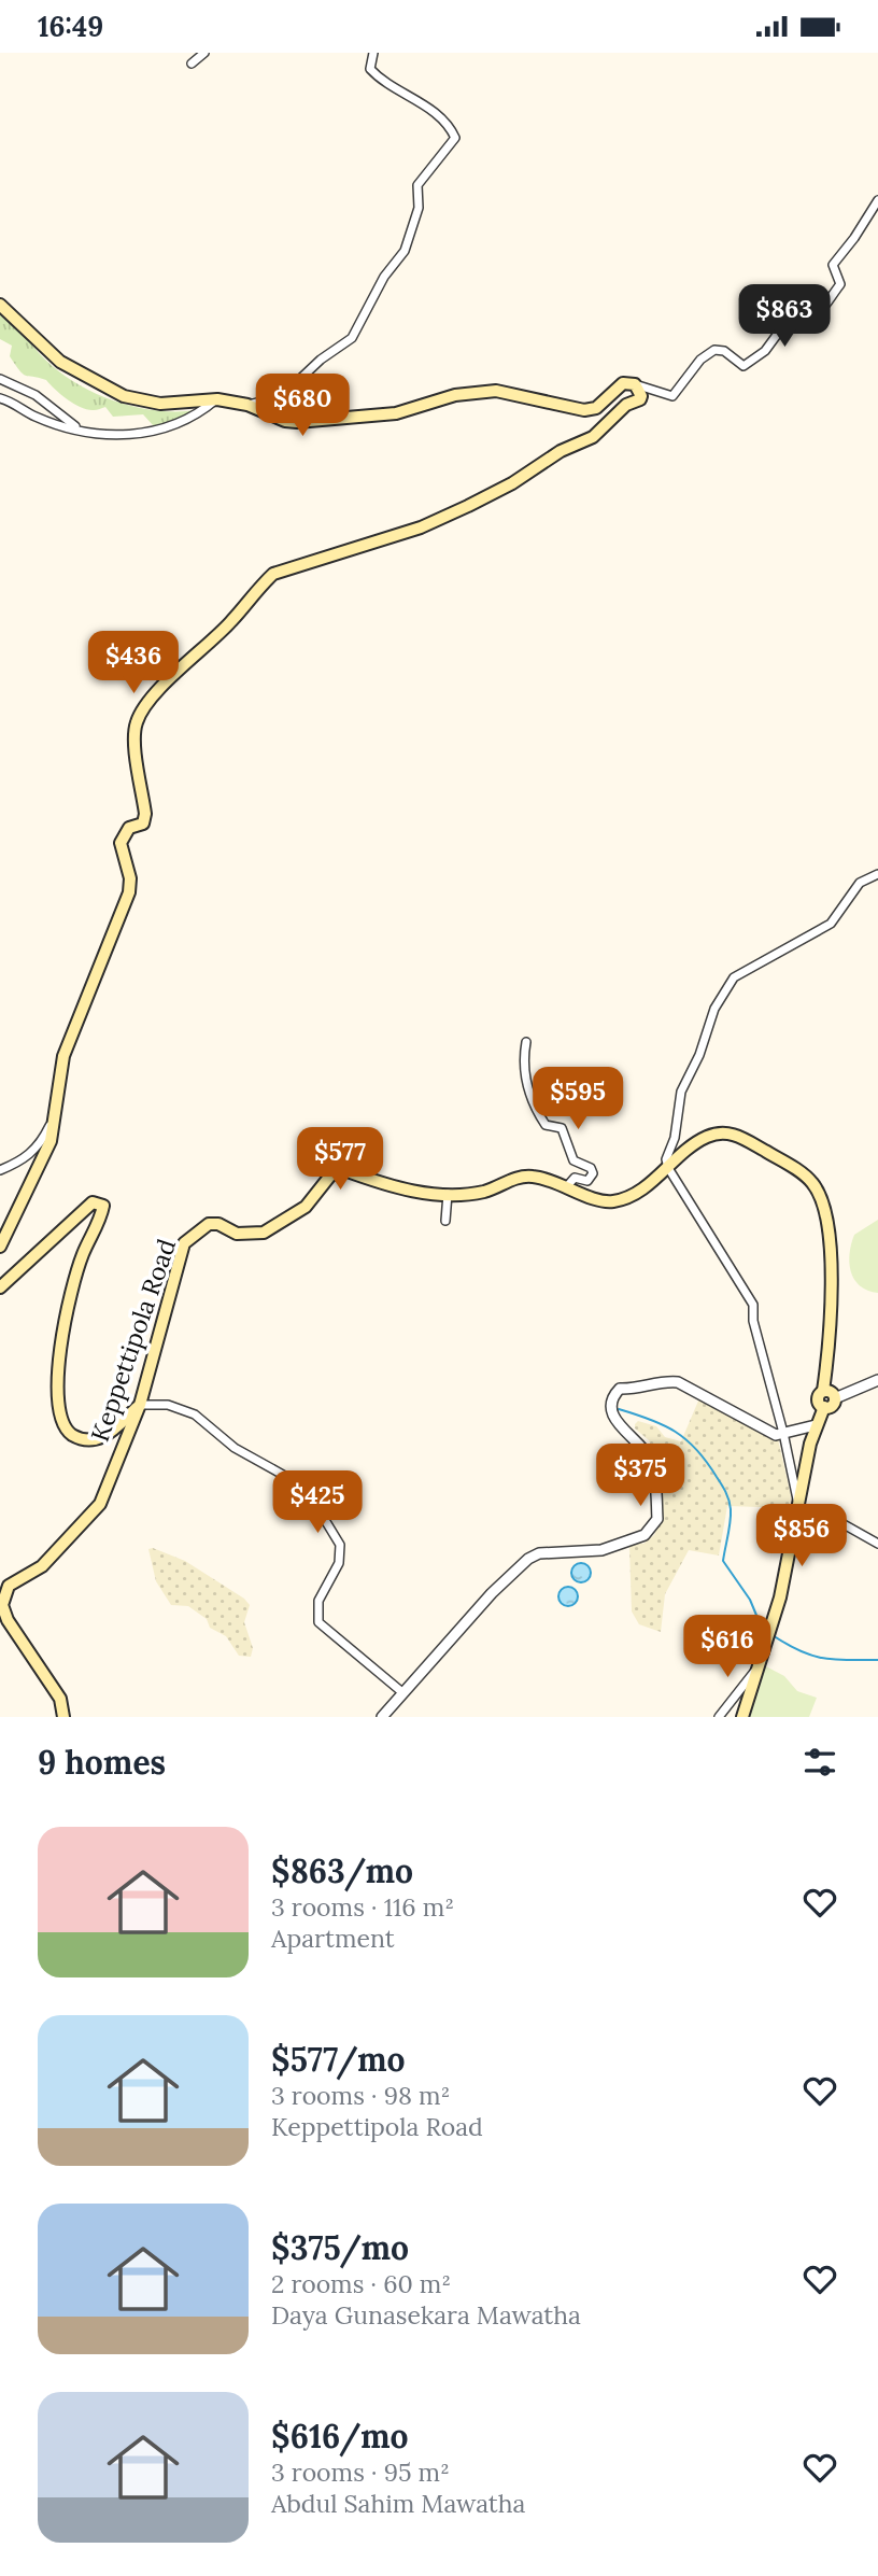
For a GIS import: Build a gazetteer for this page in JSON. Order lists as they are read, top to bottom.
{
  "streets": {
    "main road": ["Keppettipola Road"]
  },
  "page": {
    "status": "16:49",
    "price": [
      "$863",
      "$680",
      "$436",
      "$595",
      "$577",
      "$375",
      "$425",
      "$856",
      "$616"
    ],
    "heading": "9 homes",
    "list": [
      {
        "name": "$863/mo",
        "note": "3 rooms · 116 m² · Apartment"
      },
      {
        "name": "$577/mo",
        "note": "3 rooms · 98 m² · Keppettipola Road"
      },
      {
        "name": "$375/mo",
        "note": "2 rooms · 60 m² · Daya Gunasekara Mawatha"
      },
      {
        "name": "$616/mo",
        "note": "3 rooms · 95 m² · Abdul Sahim Mawatha"
      }
    ]
  }
}
